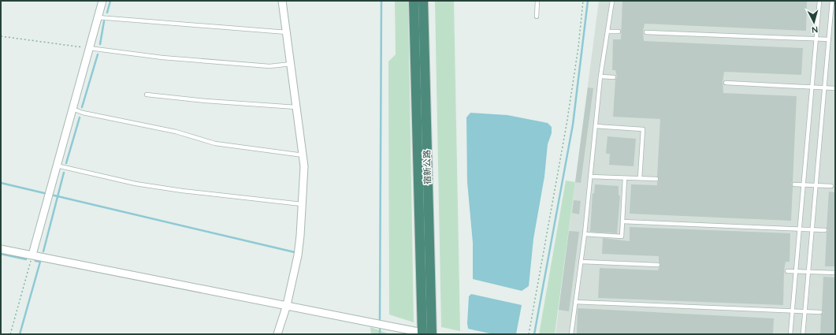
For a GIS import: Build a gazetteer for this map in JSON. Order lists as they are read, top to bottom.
{
  "streets": {
    "highway": ["宿新公路"]
  },
  "north": "bottom"
}
